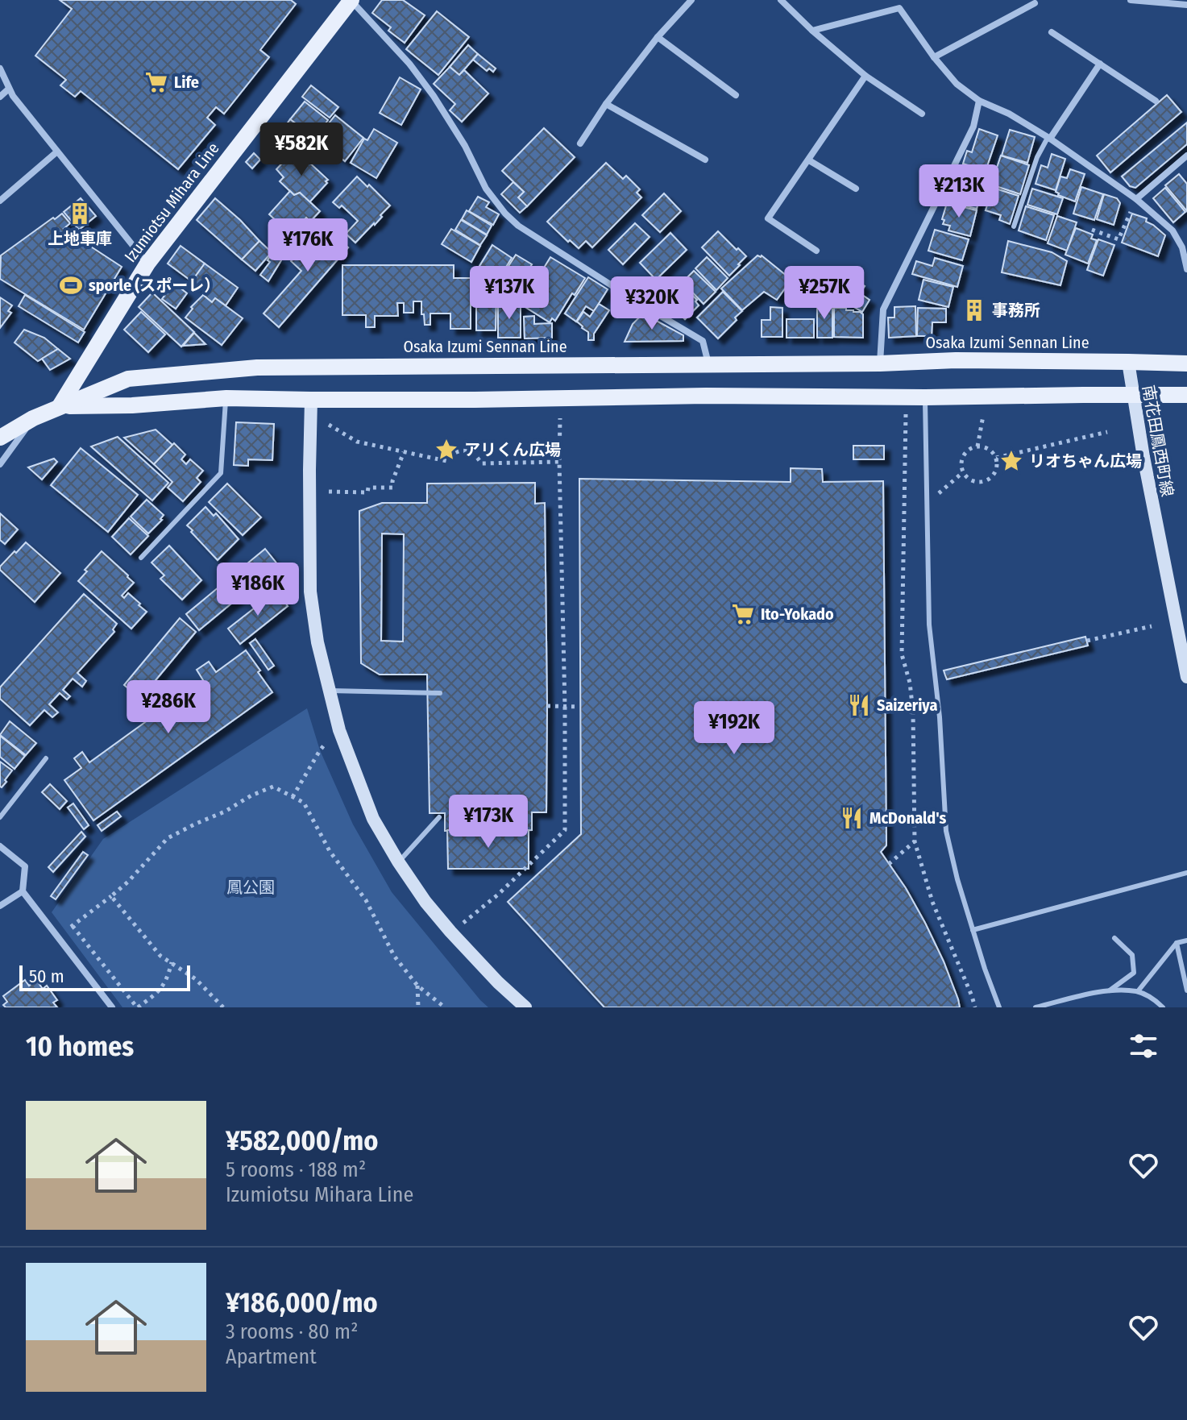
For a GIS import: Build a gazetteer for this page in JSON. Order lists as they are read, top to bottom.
{
  "streets": {
    "main road": ["Izumiotsu Mihara Line", "Osaka Izumi Sennan Line"],
    "street": ["南花田鳳西町線"]
  },
  "crossings": [
    ["Izumiotsu Mihara Line", "Osaka Izumi Sennan Line"],
    ["Osaka Izumi Sennan Line", "南花田鳳西町線"]
  ],
  "parks": ["鳳公園"],
  "places": {
    "supermarket": ["Life", "Ito-Yokado"],
    "building": ["上地車庫", "事務所"],
    "sports": ["sporle (スポーレ）"],
    "place": ["アリくん広場", "リオちゃん広場"],
    "restaurant": ["Saizeriya", "McDonald's"]
  },
  "scale_bar": "50 m",
  "page": {
    "price": [
      "¥582K",
      "¥213K",
      "¥176K",
      "¥137K",
      "¥257K",
      "¥320K",
      "¥186K",
      "¥286K",
      "¥192K",
      "¥173K"
    ],
    "scale": "50 m",
    "heading": "10 homes",
    "list": [
      {
        "name": "¥582,000/mo",
        "note": "5 rooms · 188 m² · Izumiotsu Mihara Line"
      },
      {
        "name": "¥186,000/mo",
        "note": "3 rooms · 80 m² · Apartment"
      }
    ]
  }
}
